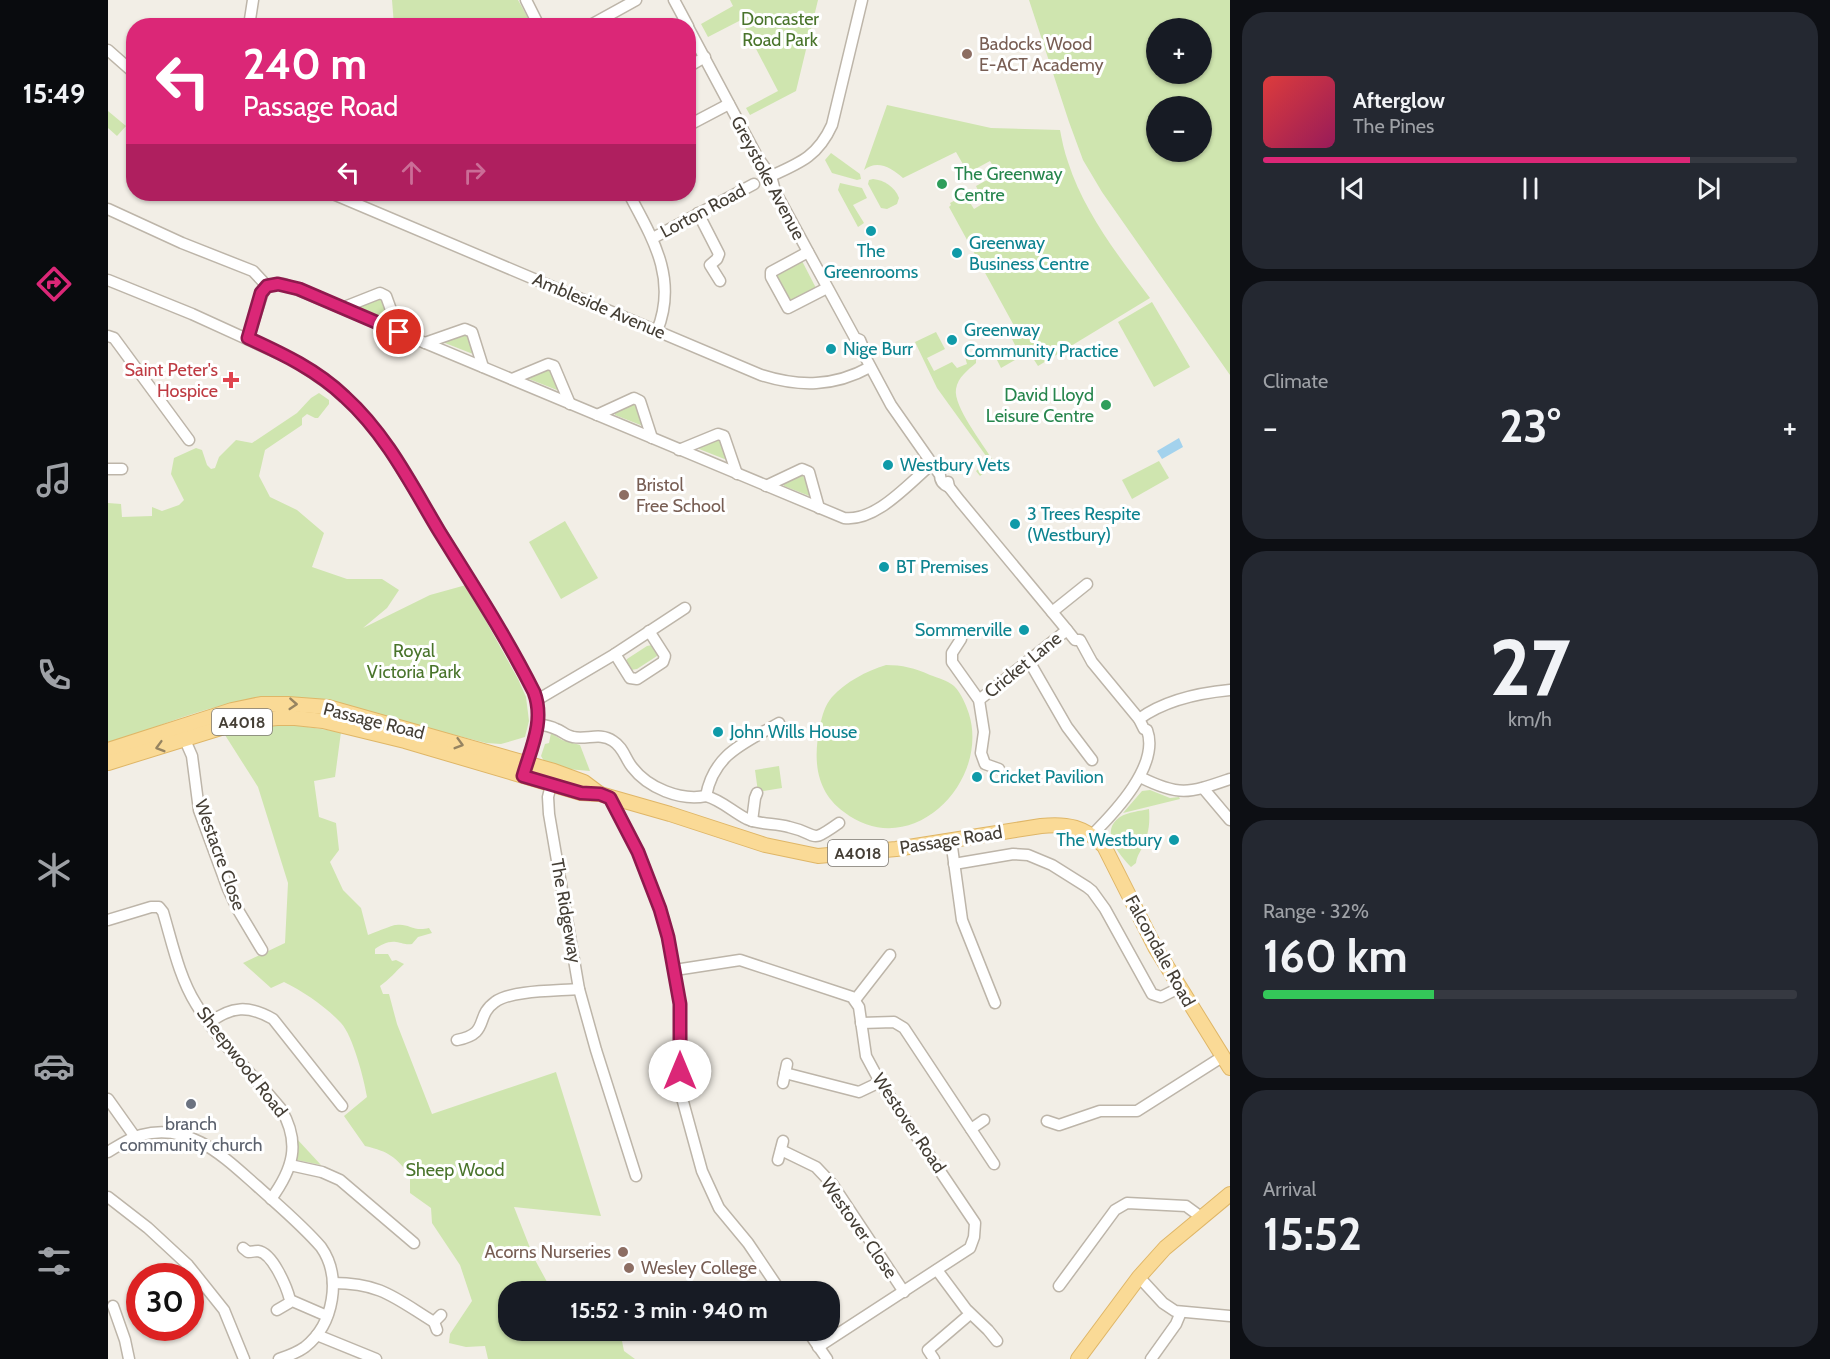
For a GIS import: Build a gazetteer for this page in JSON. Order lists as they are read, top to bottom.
{
  "streets": {
    "main road": ["Passage Road", "A4018", "Falcondale Road"],
    "street": [
      "Greystoke Avenue",
      "Lorton Road",
      "Ambleside Avenue",
      "Cricket Lane",
      "Westacre Close",
      "The Ridgeway",
      "Sheepwood Road",
      "Westover Road",
      "Westover Close"
    ]
  },
  "crossings": [
    ["Greystoke Avenue", "Ambleside Avenue"],
    ["Greystoke Avenue", "Cricket Lane"],
    ["Greystoke Avenue", "Passage Road"],
    ["Greystoke Avenue", "Falcondale Road"],
    ["Passage Road", "Westacre Close"],
    ["Passage Road", "The Ridgeway"],
    ["Passage Road", "Falcondale Road"],
    ["Westover Road", "Westover Close"]
  ],
  "parks": ["Doncaster Road Park", "Royal Victoria Park", "Sheep Wood"],
  "places": {
    "other": [
      "Badocks Wood E-ACT Academy",
      "The Greenway Centre",
      "The Greenrooms",
      "Greenway Business Centre",
      "Greenway Community Practice",
      "Nige Burr",
      "David Lloyd Leisure Centre",
      "Westbury Vets",
      "Bristol Free School",
      "3 Trees Respite (Westbury)",
      "BT Premises",
      "Sommerville",
      "John Wills House",
      "Cricket Pavilion",
      "The Westbury",
      "branch community church",
      "Acorns Nurseries",
      "Wesley College"
    ],
    "health": ["Saint Peter's Hospice"]
  },
  "page": {
    "tabs": "15:49",
    "map_buttons": ["+", "−"],
    "turn": ["240 m", "Passage Road"],
    "song": ["Afterglow", "The Pines"],
    "tile": [
      "Climate",
      ["27", "km/h"],
      ["Range · 32%", "160 km"],
      ["Arrival", "15:52"]
    ],
    "heat": ["−", "23°", "+"],
    "limit": "30",
    "trip": "15:52 · 3 min · 940 m"
  }
}
